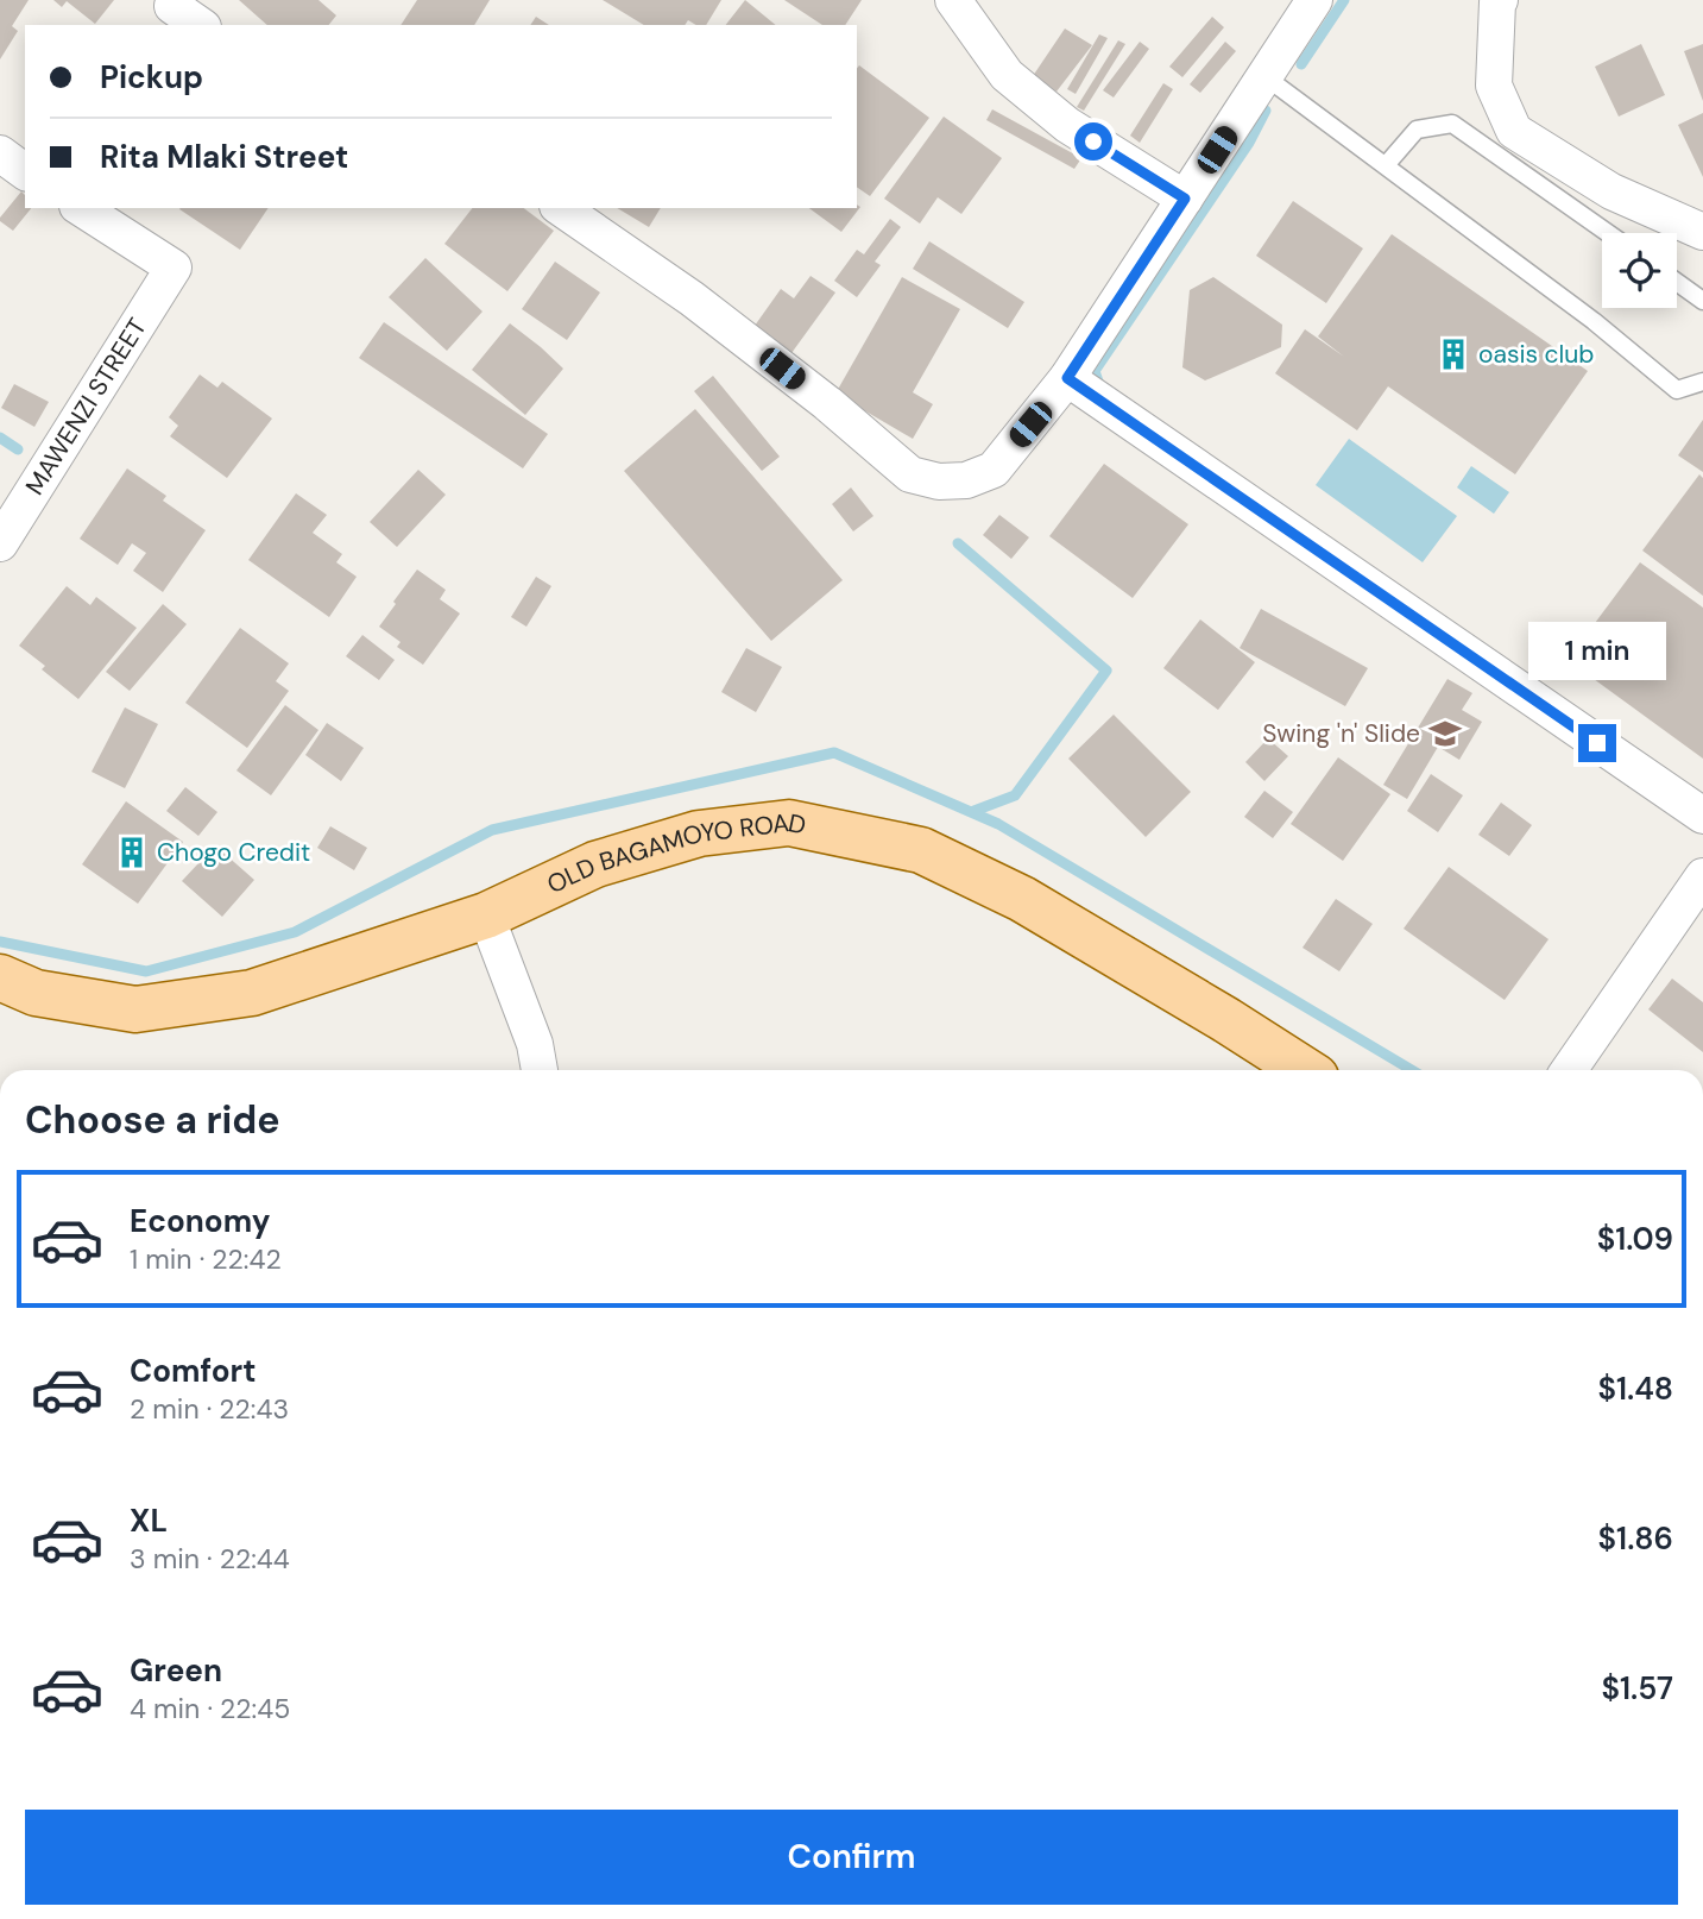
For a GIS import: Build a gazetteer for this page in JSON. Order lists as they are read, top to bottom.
{
  "streets": {
    "main road": ["OLD BAGAMOYO ROAD"],
    "street": ["MAWENZI STREET"]
  },
  "places": {
    "building": ["oasis club", "Chogo Credit"],
    "school or university": ["Swing 'n' Slide"]
  },
  "page": {
    "banner": ["Pickup", "Rita Mlaki Street"],
    "bubble": "1 min",
    "heading": "Choose a ride",
    "list": [
      {
        "name": "Economy",
        "note": "1 min · 22:42",
        "value": "$1.09"
      },
      {
        "name": "Comfort",
        "note": "2 min · 22:43",
        "value": "$1.48"
      },
      {
        "name": "XL",
        "note": "3 min · 22:44",
        "value": "$1.86"
      },
      {
        "name": "Green",
        "note": "4 min · 22:45",
        "value": "$1.57"
      }
    ],
    "buttons": "Confirm"
  }
}
